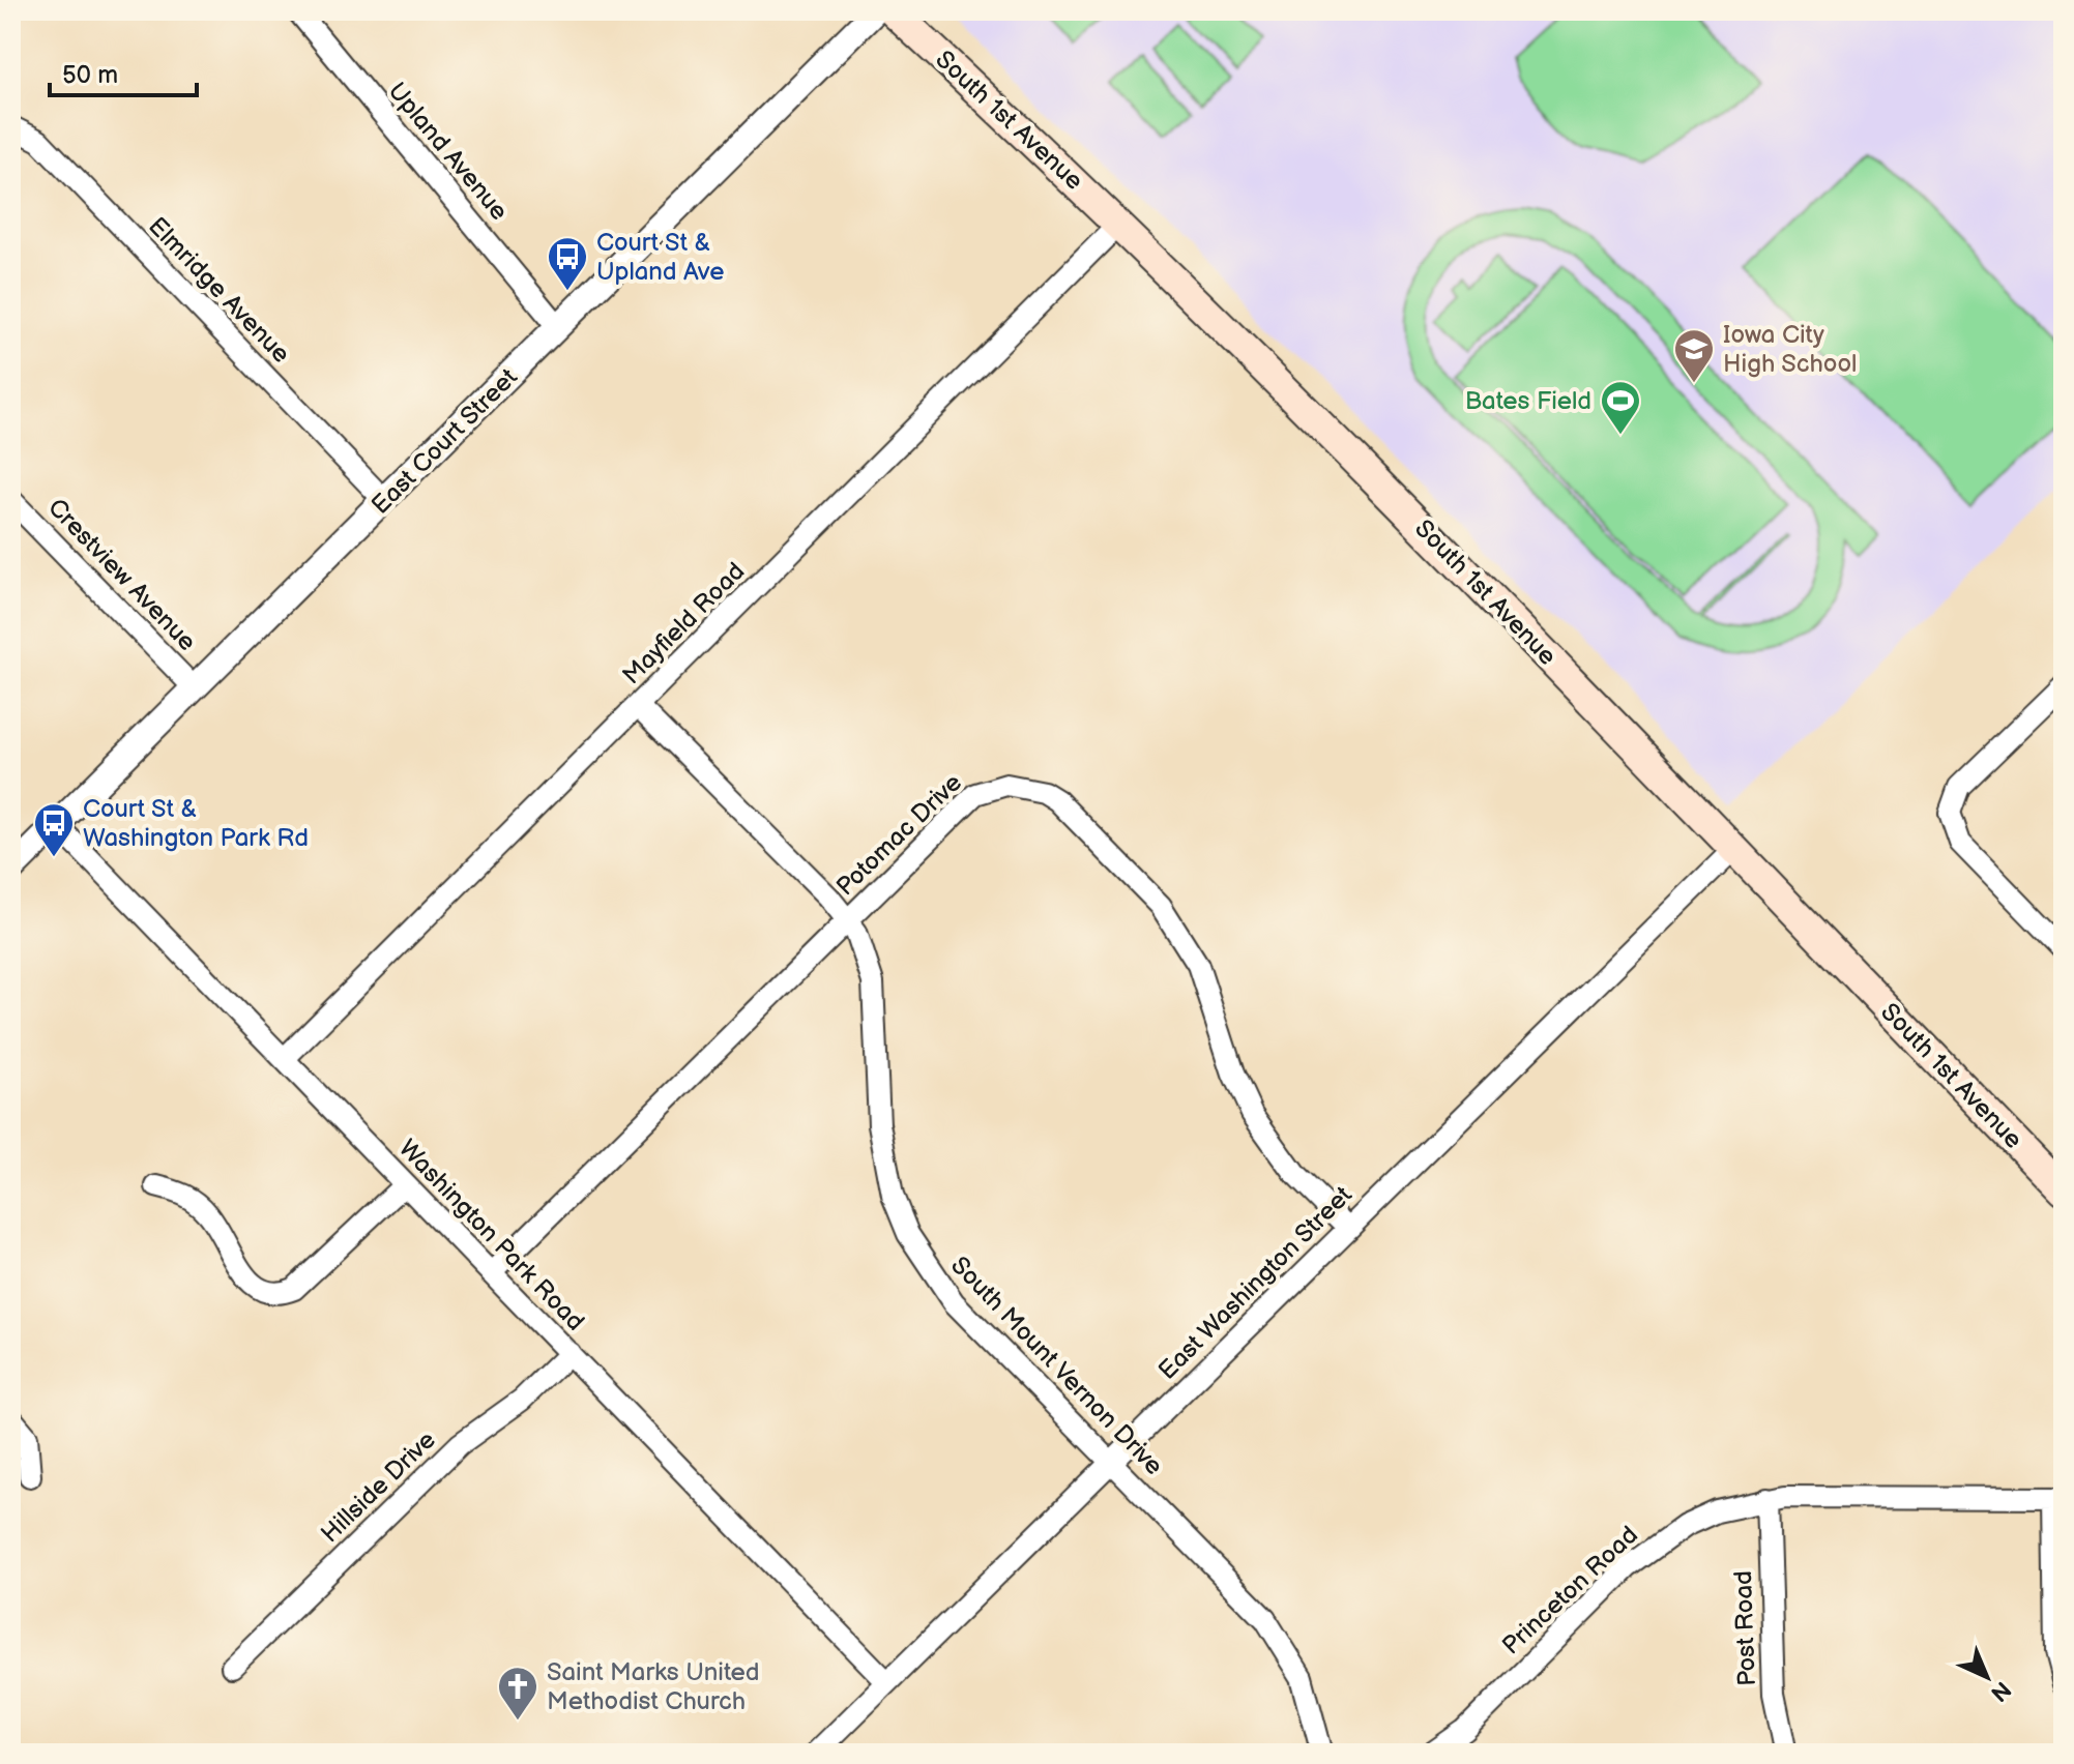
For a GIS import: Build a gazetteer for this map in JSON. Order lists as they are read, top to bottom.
{
  "streets": {
    "main road": ["South 1st Avenue"],
    "street": [
      "Upland Avenue",
      "Elmridge Avenue",
      "East Court Street",
      "Crestview Avenue",
      "Mayfield Road",
      "Potomac Drive",
      "Washington Park Road",
      "East Washington Street",
      "South Mount Vernon Drive",
      "Hillside Drive",
      "Princeton Road",
      "Post Road"
    ]
  },
  "crossings": [
    ["South 1st Avenue", "Mayfield Road"],
    ["South 1st Avenue", "East Washington Street"],
    ["Upland Avenue", "East Court Street"],
    ["Elmridge Avenue", "East Court Street"],
    ["East Court Street", "Crestview Avenue"],
    ["East Court Street", "Washington Park Road"],
    ["Mayfield Road", "Washington Park Road"],
    ["Mayfield Road", "South Mount Vernon Drive"],
    ["Potomac Drive", "Washington Park Road"],
    ["Potomac Drive", "East Washington Street"],
    ["Potomac Drive", "South Mount Vernon Drive"],
    ["Washington Park Road", "East Washington Street"],
    ["Washington Park Road", "Hillside Drive"],
    ["East Washington Street", "South Mount Vernon Drive"],
    ["Princeton Road", "Post Road"]
  ],
  "places": {
    "bus stop": ["Court St & Upland Ave", "Court St & Washington Park Rd"],
    "school or university": ["Iowa City High School"],
    "sports": ["Bates Field"],
    "church": ["Saint Marks United Methodist Church"]
  },
  "scale_bar": "50 m",
  "north": "bottom right"
}
